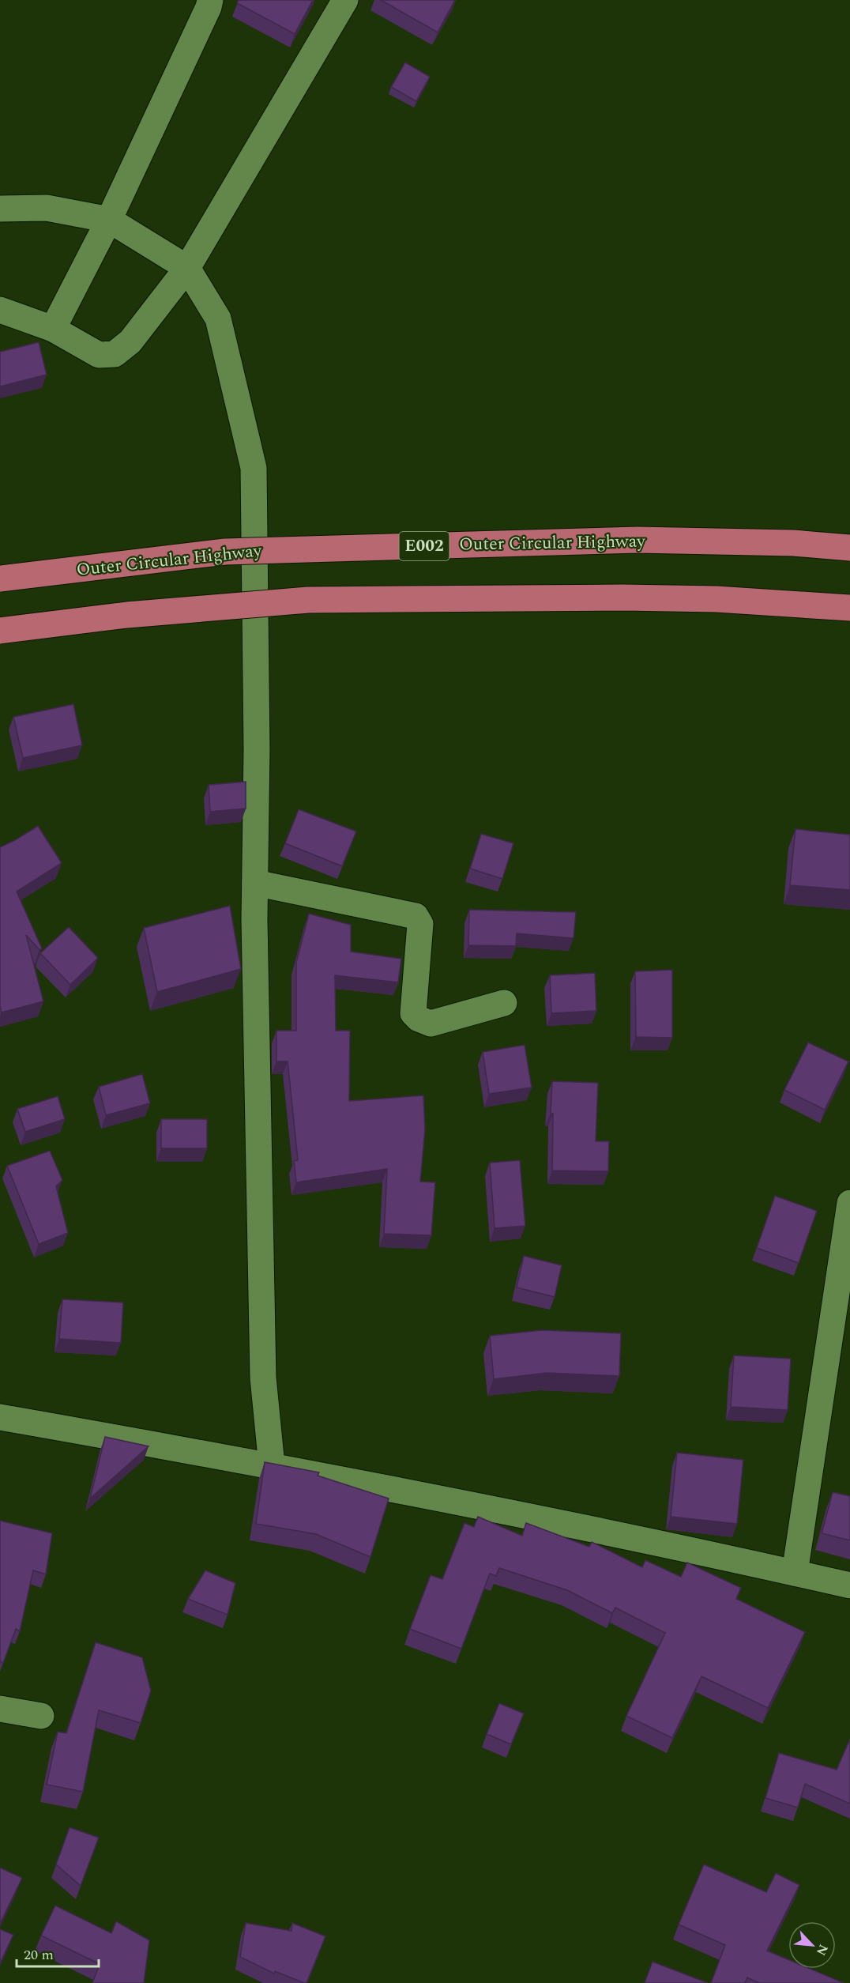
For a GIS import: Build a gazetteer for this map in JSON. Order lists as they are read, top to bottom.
{
  "streets": {
    "highway": ["Outer Circular Highway", "E002"]
  },
  "scale_bar": "20 m",
  "north": "bottom right"
}
